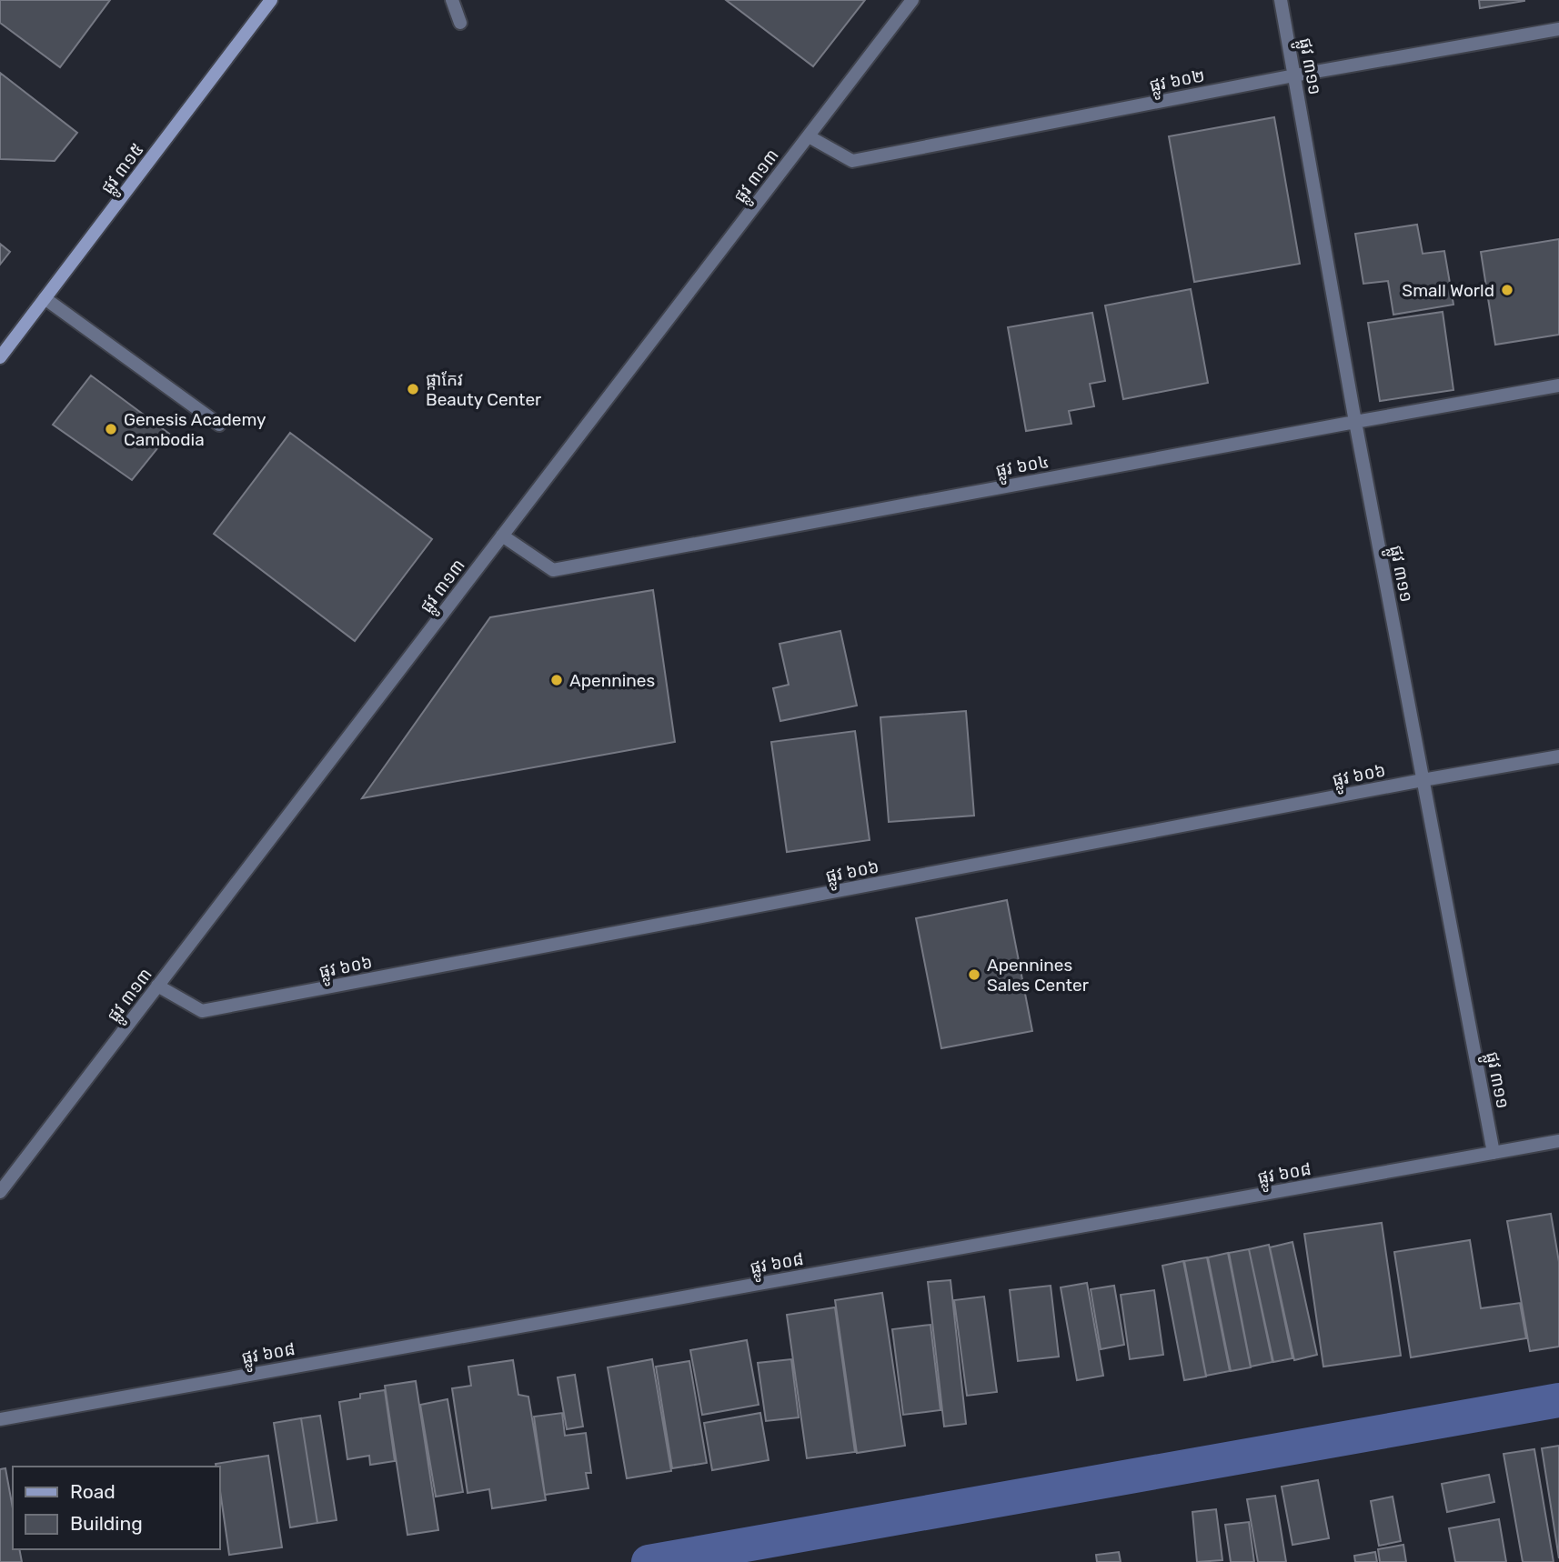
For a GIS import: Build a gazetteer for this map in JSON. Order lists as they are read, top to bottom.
{
  "streets": {
    "street": [
      "ផ្លូវ ៣១១",
      "ផ្លូវ ៦០២",
      "ផ្លូវ ៣១៥",
      "ផ្លូវ ៣១៣",
      "ផ្លូវ ៦០៤",
      "ផ្លូវ ៦០៦",
      "ផ្លូវ ៦០៨"
    ]
  },
  "crossings": [
    ["ផ្លូវ ៣១១", "ផ្លូវ ៦០២"],
    ["ផ្លូវ ៣១១", "ផ្លូវ ៦០៤"],
    ["ផ្លូវ ៣១១", "ផ្លូវ ៦០៦"],
    ["ផ្លូវ ៣១១", "ផ្លូវ ៦០៨"],
    ["ផ្លូវ ៦០២", "ផ្លូវ ៣១៣"],
    ["ផ្លូវ ៣១៣", "ផ្លូវ ៦០៤"],
    ["ផ្លូវ ៣១៣", "ផ្លូវ ៦០៦"]
  ],
  "places": [
    "Small World",
    "ផ្កាកែវ Beauty Center",
    "Genesis Academy Cambodia",
    "Apennines",
    "Apennines Sales Center"
  ],
  "legend": ["Road", "Building"]
}
